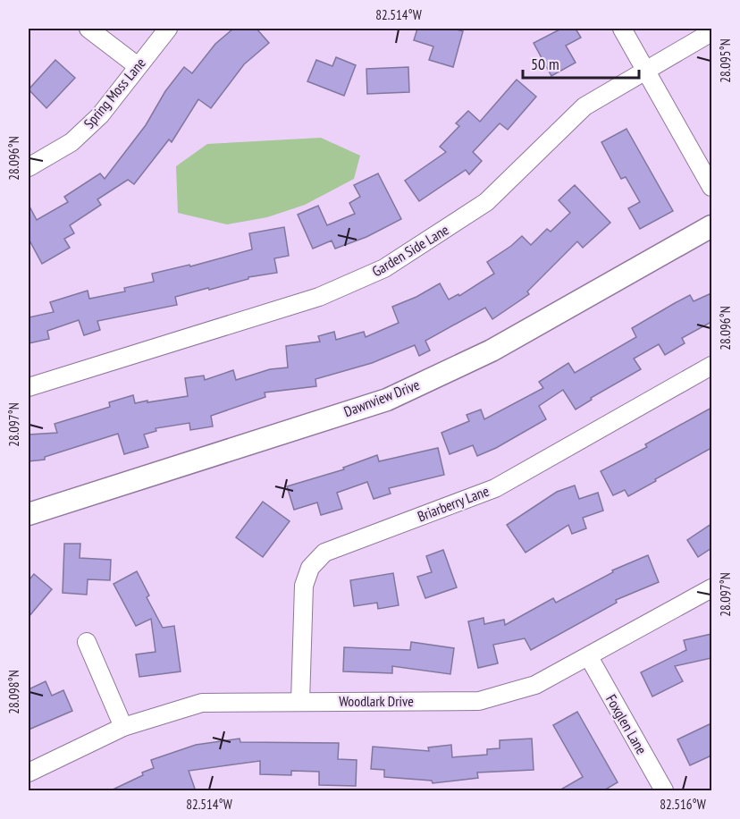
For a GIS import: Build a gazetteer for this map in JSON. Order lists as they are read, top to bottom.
{
  "streets": {
    "street": [
      "Spring Moss Lane",
      "Garden Side Lane",
      "Dawnview Drive",
      "Briarberry Lane",
      "Woodlark Drive",
      "Foxglen Lane"
    ]
  },
  "crossings": [
    ["Briarberry Lane", "Woodlark Drive"],
    ["Woodlark Drive", "Foxglen Lane"]
  ],
  "scale_bar": "50 m",
  "coordinates": [
    "82.514°W",
    "28.095°N",
    "28.096°N",
    "28.097°N",
    "28.098°N",
    "82.516°W"
  ]
}
